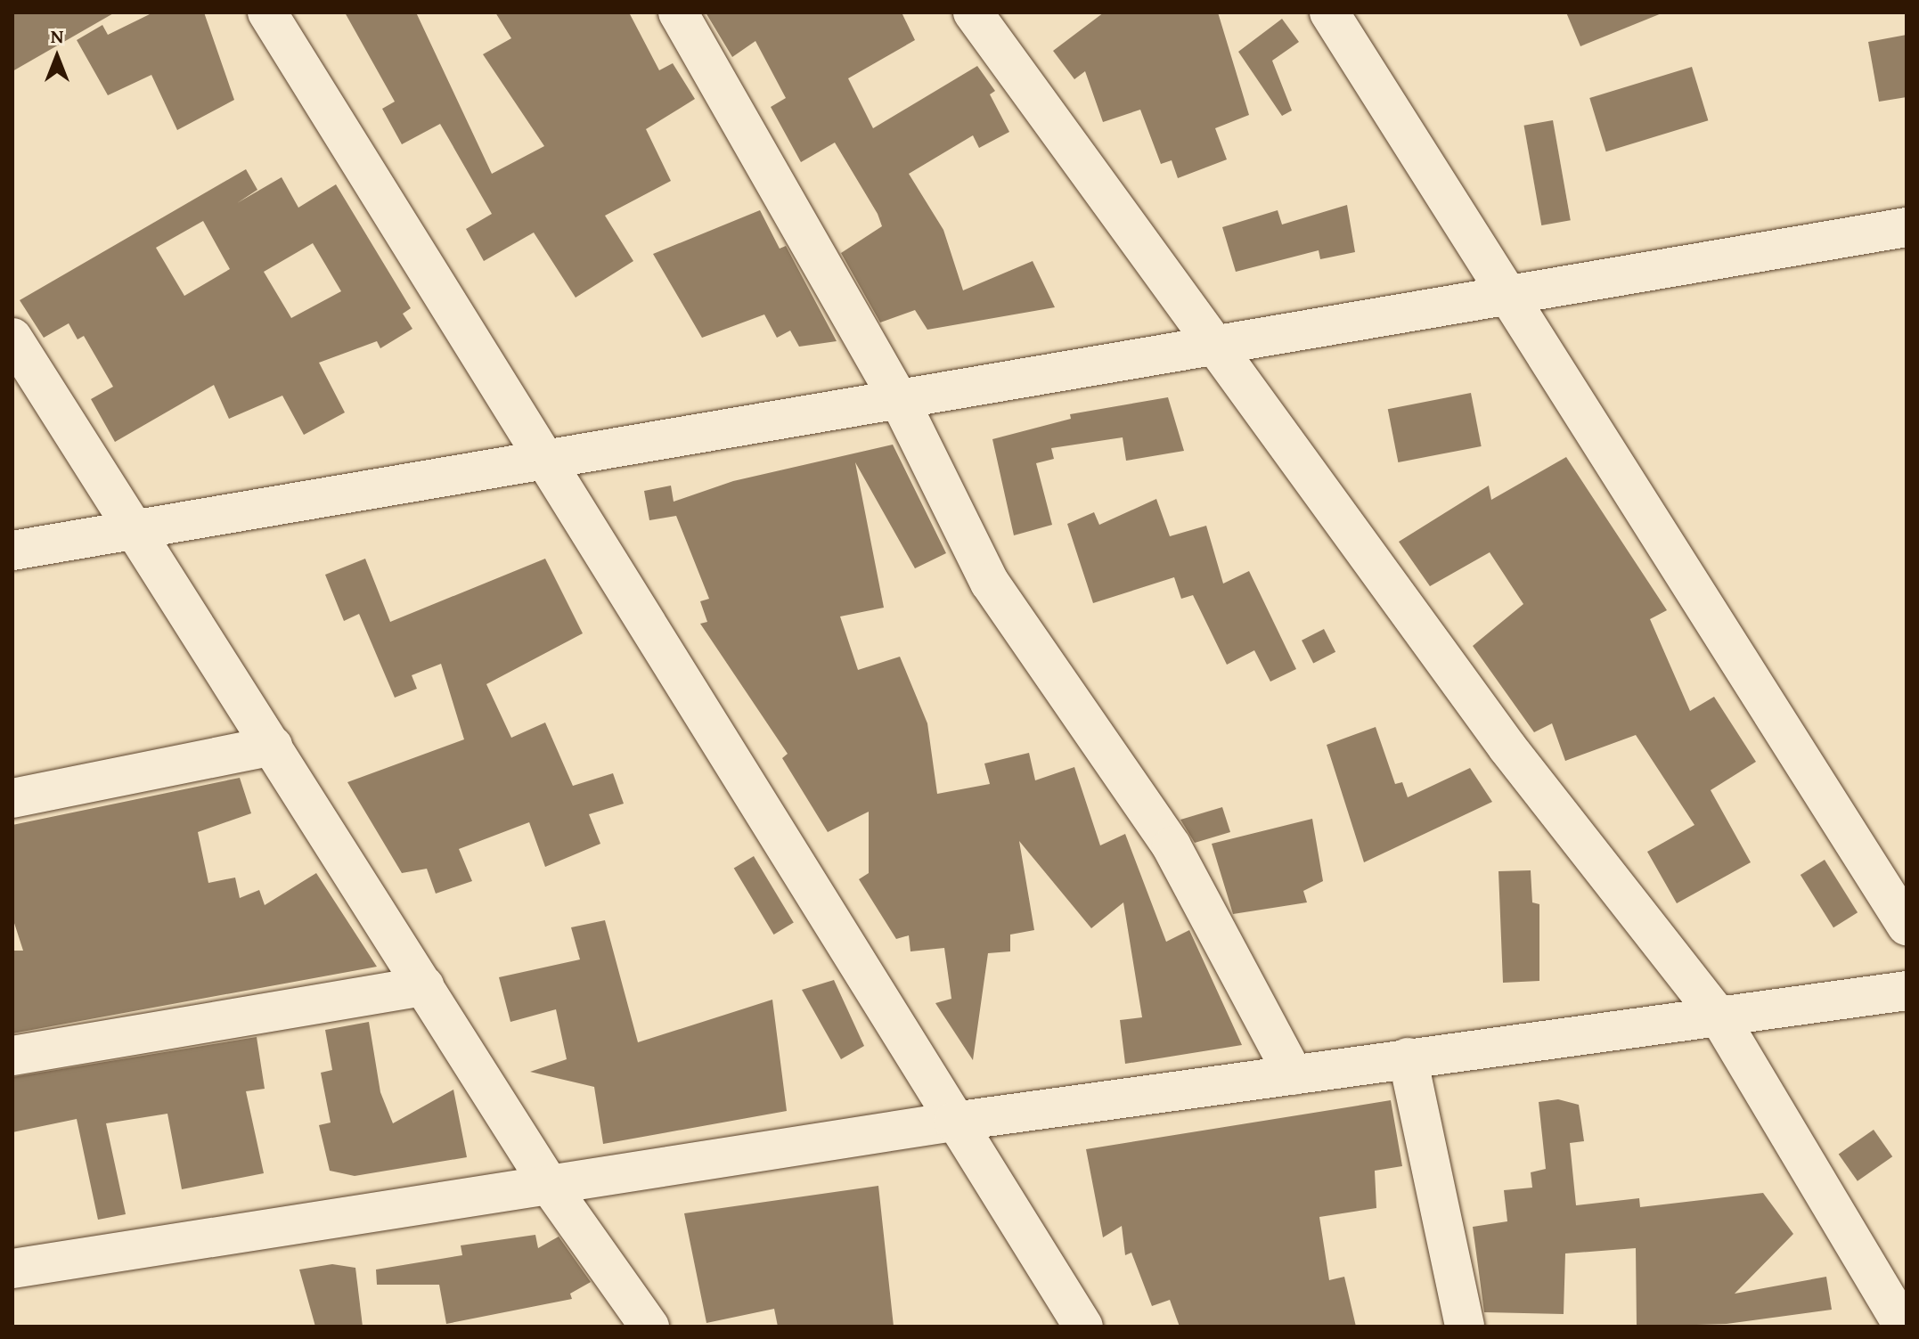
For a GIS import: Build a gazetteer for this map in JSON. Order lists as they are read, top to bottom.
{
  "north": "top"
}
